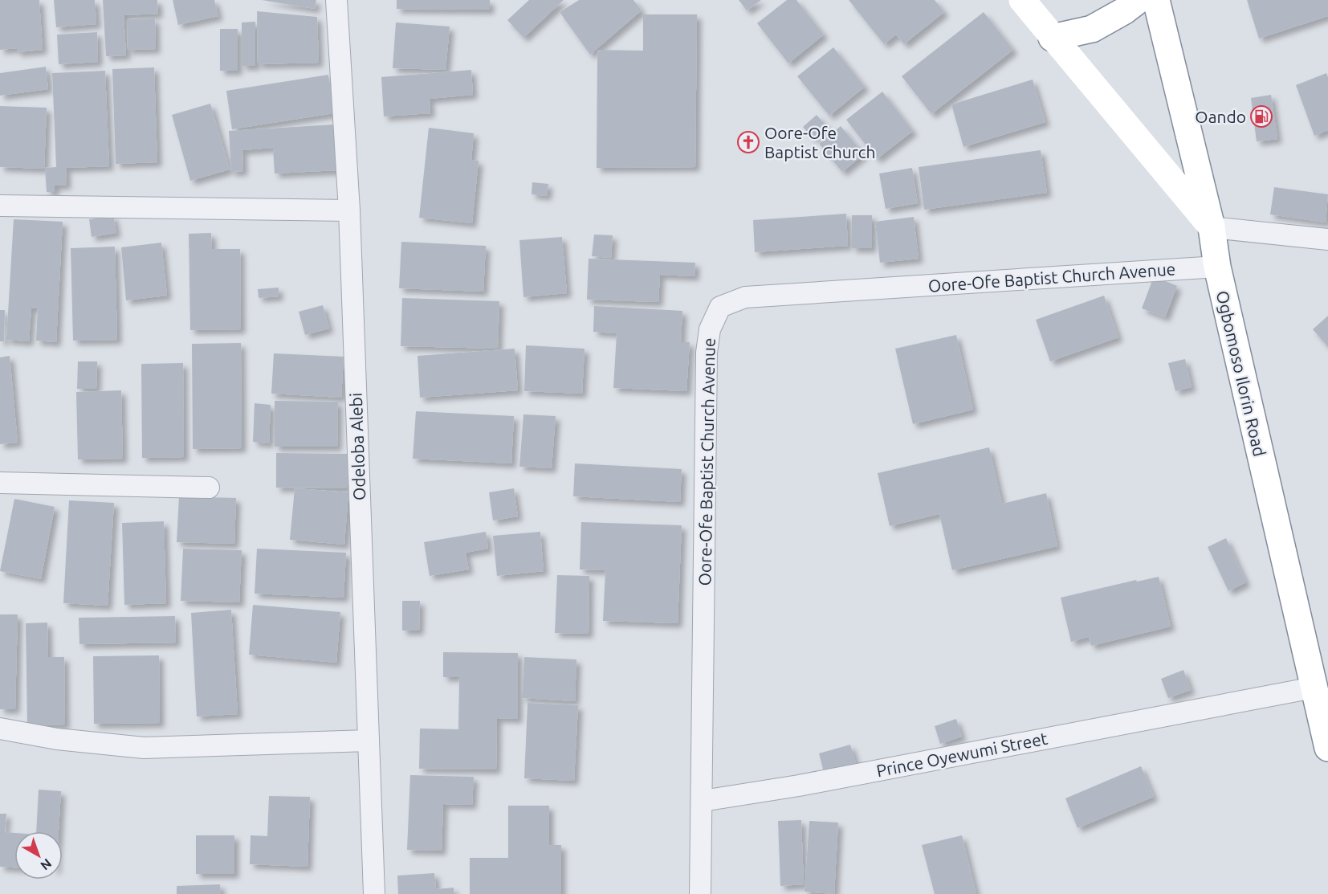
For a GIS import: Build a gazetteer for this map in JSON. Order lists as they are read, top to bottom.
{
  "streets": {
    "main road": ["Ogbomoso Ilorin Road"],
    "street": ["Oore-Ofe Baptist Church Avenue", "Odeloba Alebi", "Prince Oyewumi Street"]
  },
  "crossings": [
    ["Oore-Ofe Baptist Church Avenue", "Ogbomoso Ilorin Road"],
    ["Oore-Ofe Baptist Church Avenue", "Prince Oyewumi Street"],
    ["Ogbomoso Ilorin Road", "Prince Oyewumi Street"]
  ],
  "places": {
    "fuel station": ["Oando"],
    "church": ["Oore-Ofe Baptist Church"]
  },
  "north": "bottom right"
}
